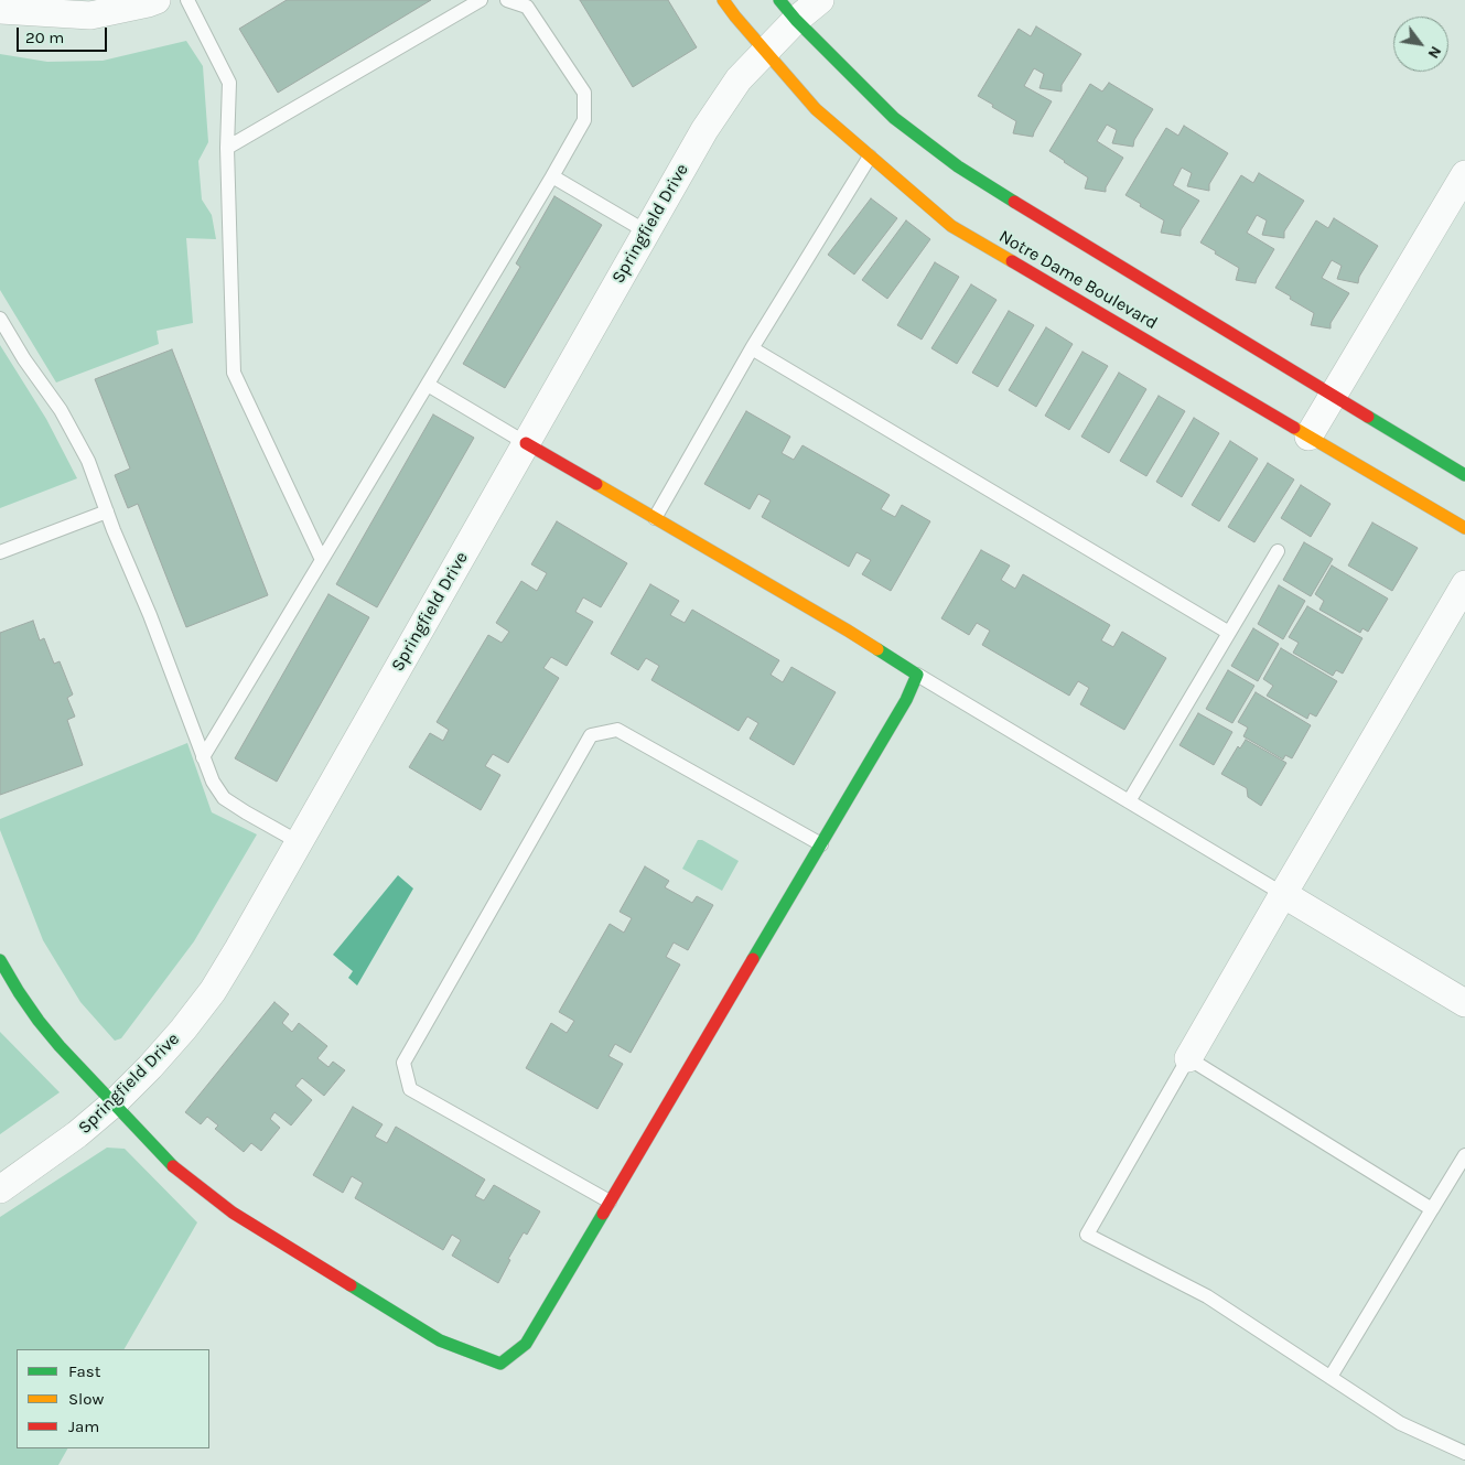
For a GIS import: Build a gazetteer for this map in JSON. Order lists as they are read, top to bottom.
{
  "streets": {
    "street": ["Springfield Drive", "Notre Dame Boulevard"]
  },
  "crossings": [
    ["Springfield Drive", "Notre Dame Boulevard"]
  ],
  "legend": ["Fast", "Slow", "Jam"],
  "scale_bar": "20 m",
  "north": "bottom right"
}
